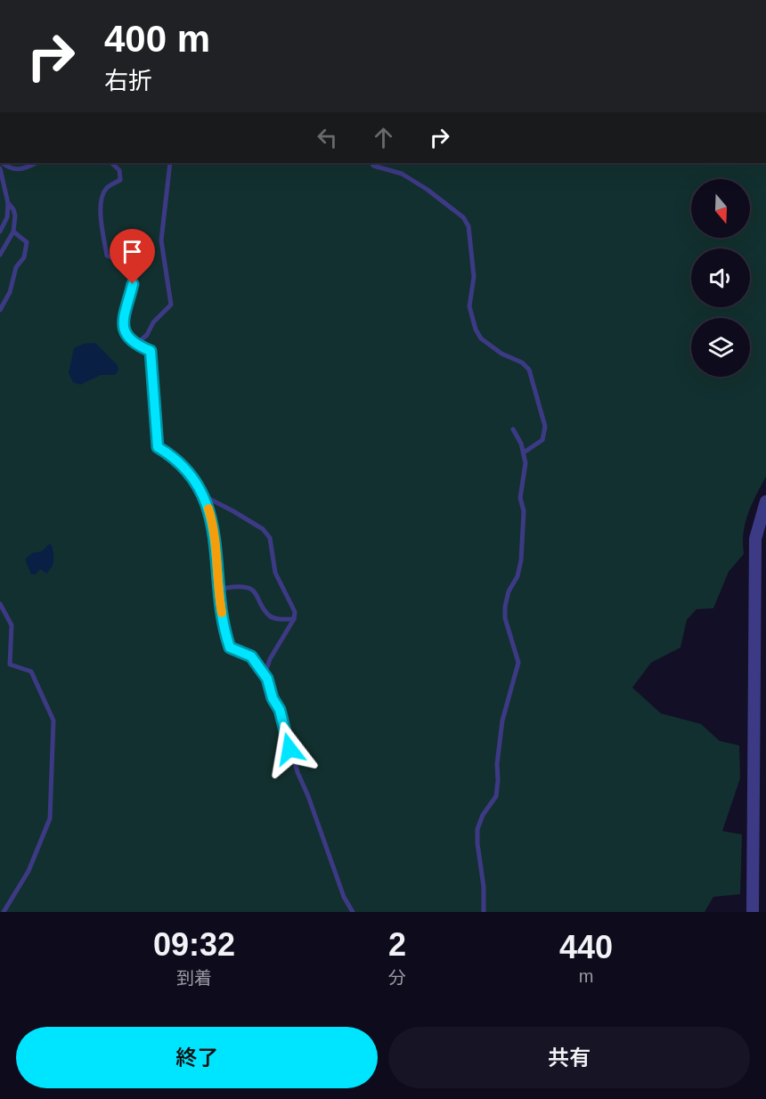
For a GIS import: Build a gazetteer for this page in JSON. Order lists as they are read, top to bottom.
{
  "north": "bottom",
  "page": {
    "turn": ["400 m", "右折"],
    "eta": [
      "09:32",
      "到着",
      "2",
      "分",
      "440",
      "m"
    ],
    "buttons": ["終了", "共有"]
  }
}
